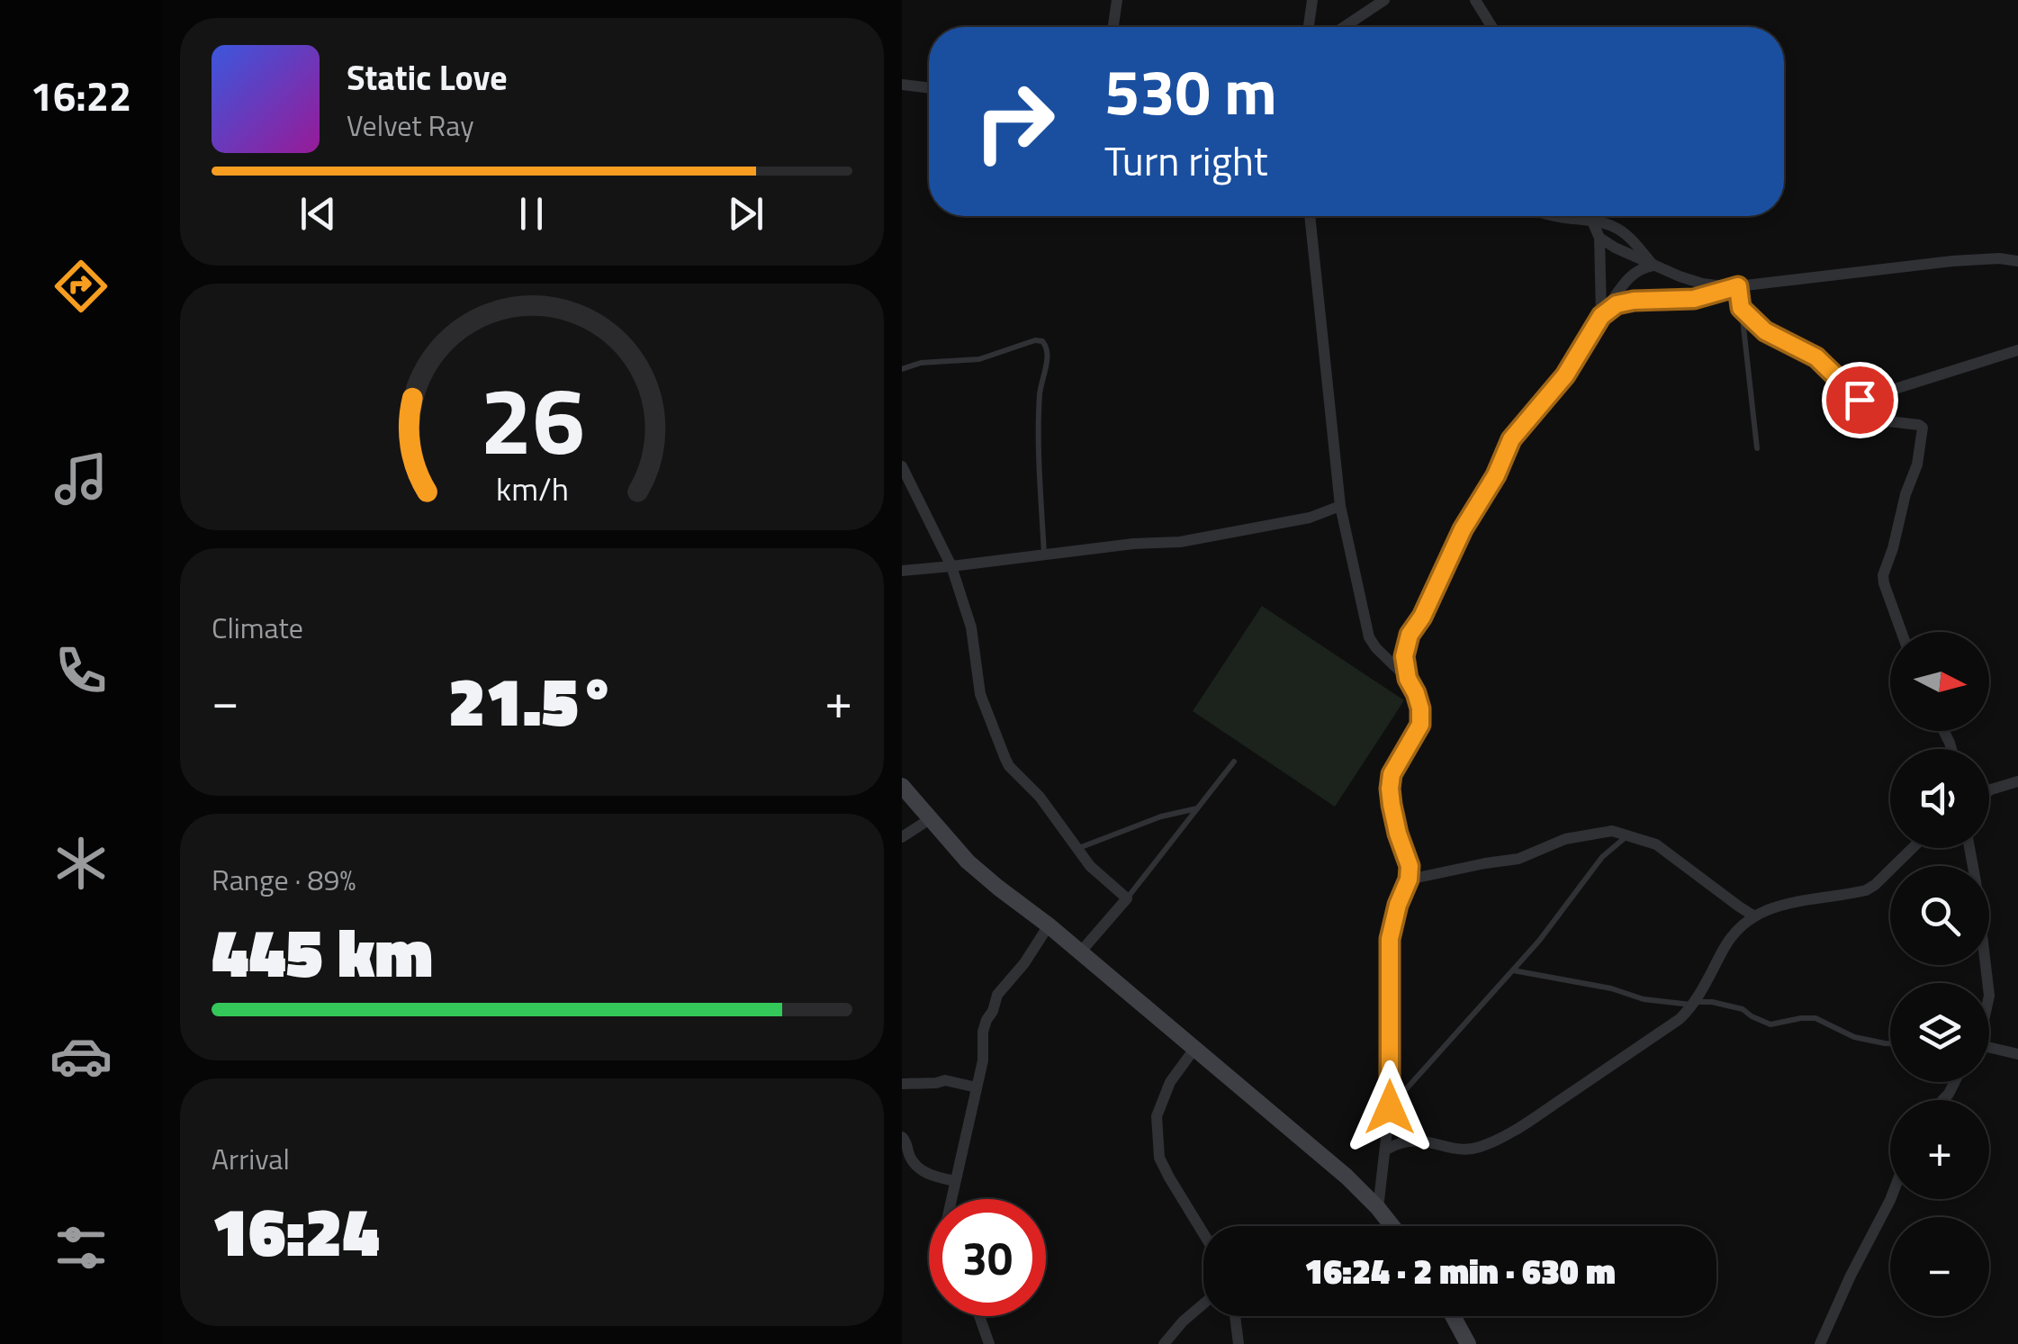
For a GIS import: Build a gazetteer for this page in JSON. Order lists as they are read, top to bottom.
{
  "north": "right",
  "page": {
    "tabs": "16:22",
    "turn": ["530 m", "Turn right"],
    "song": ["Static Love", "Velvet Ray"],
    "tile": [
      "Climate",
      ["Range · 89%", "445 km"],
      ["Arrival", "16:24"]
    ],
    "map_buttons": ["+", "−"],
    "heat": ["−", "21.5°", "+"],
    "limit": "30",
    "trip": "16:24 · 2 min · 630 m",
    "gauge": ["26", "km/h"]
  }
}
